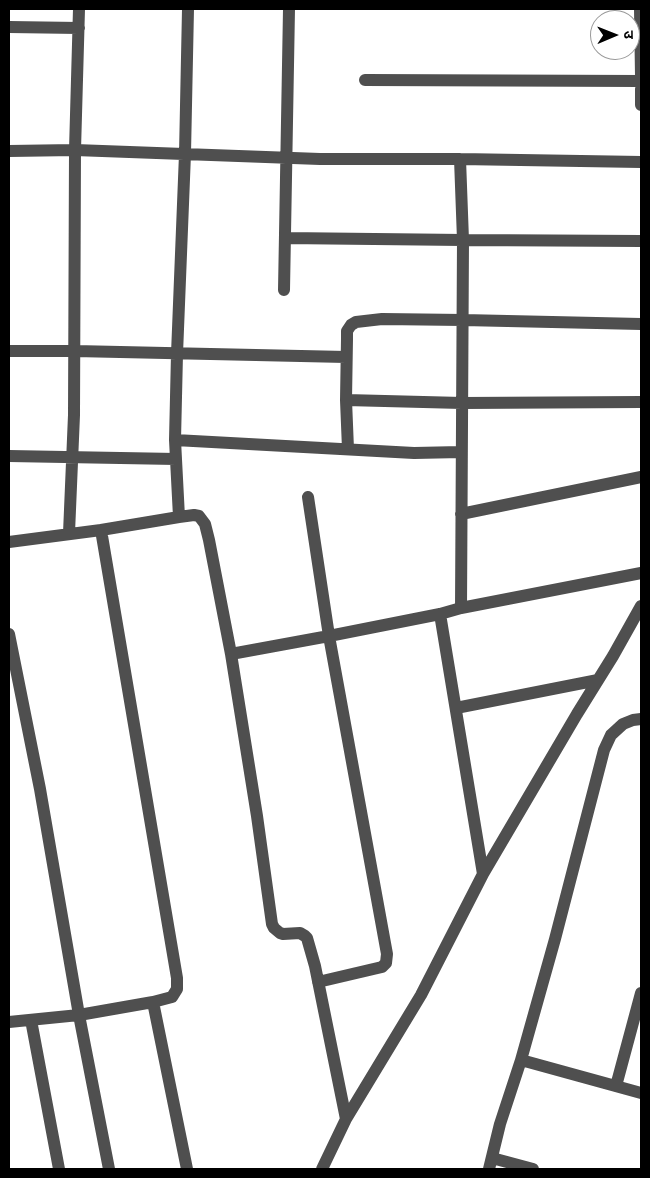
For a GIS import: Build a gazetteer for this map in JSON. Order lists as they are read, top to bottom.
{
  "north": "right"
}
